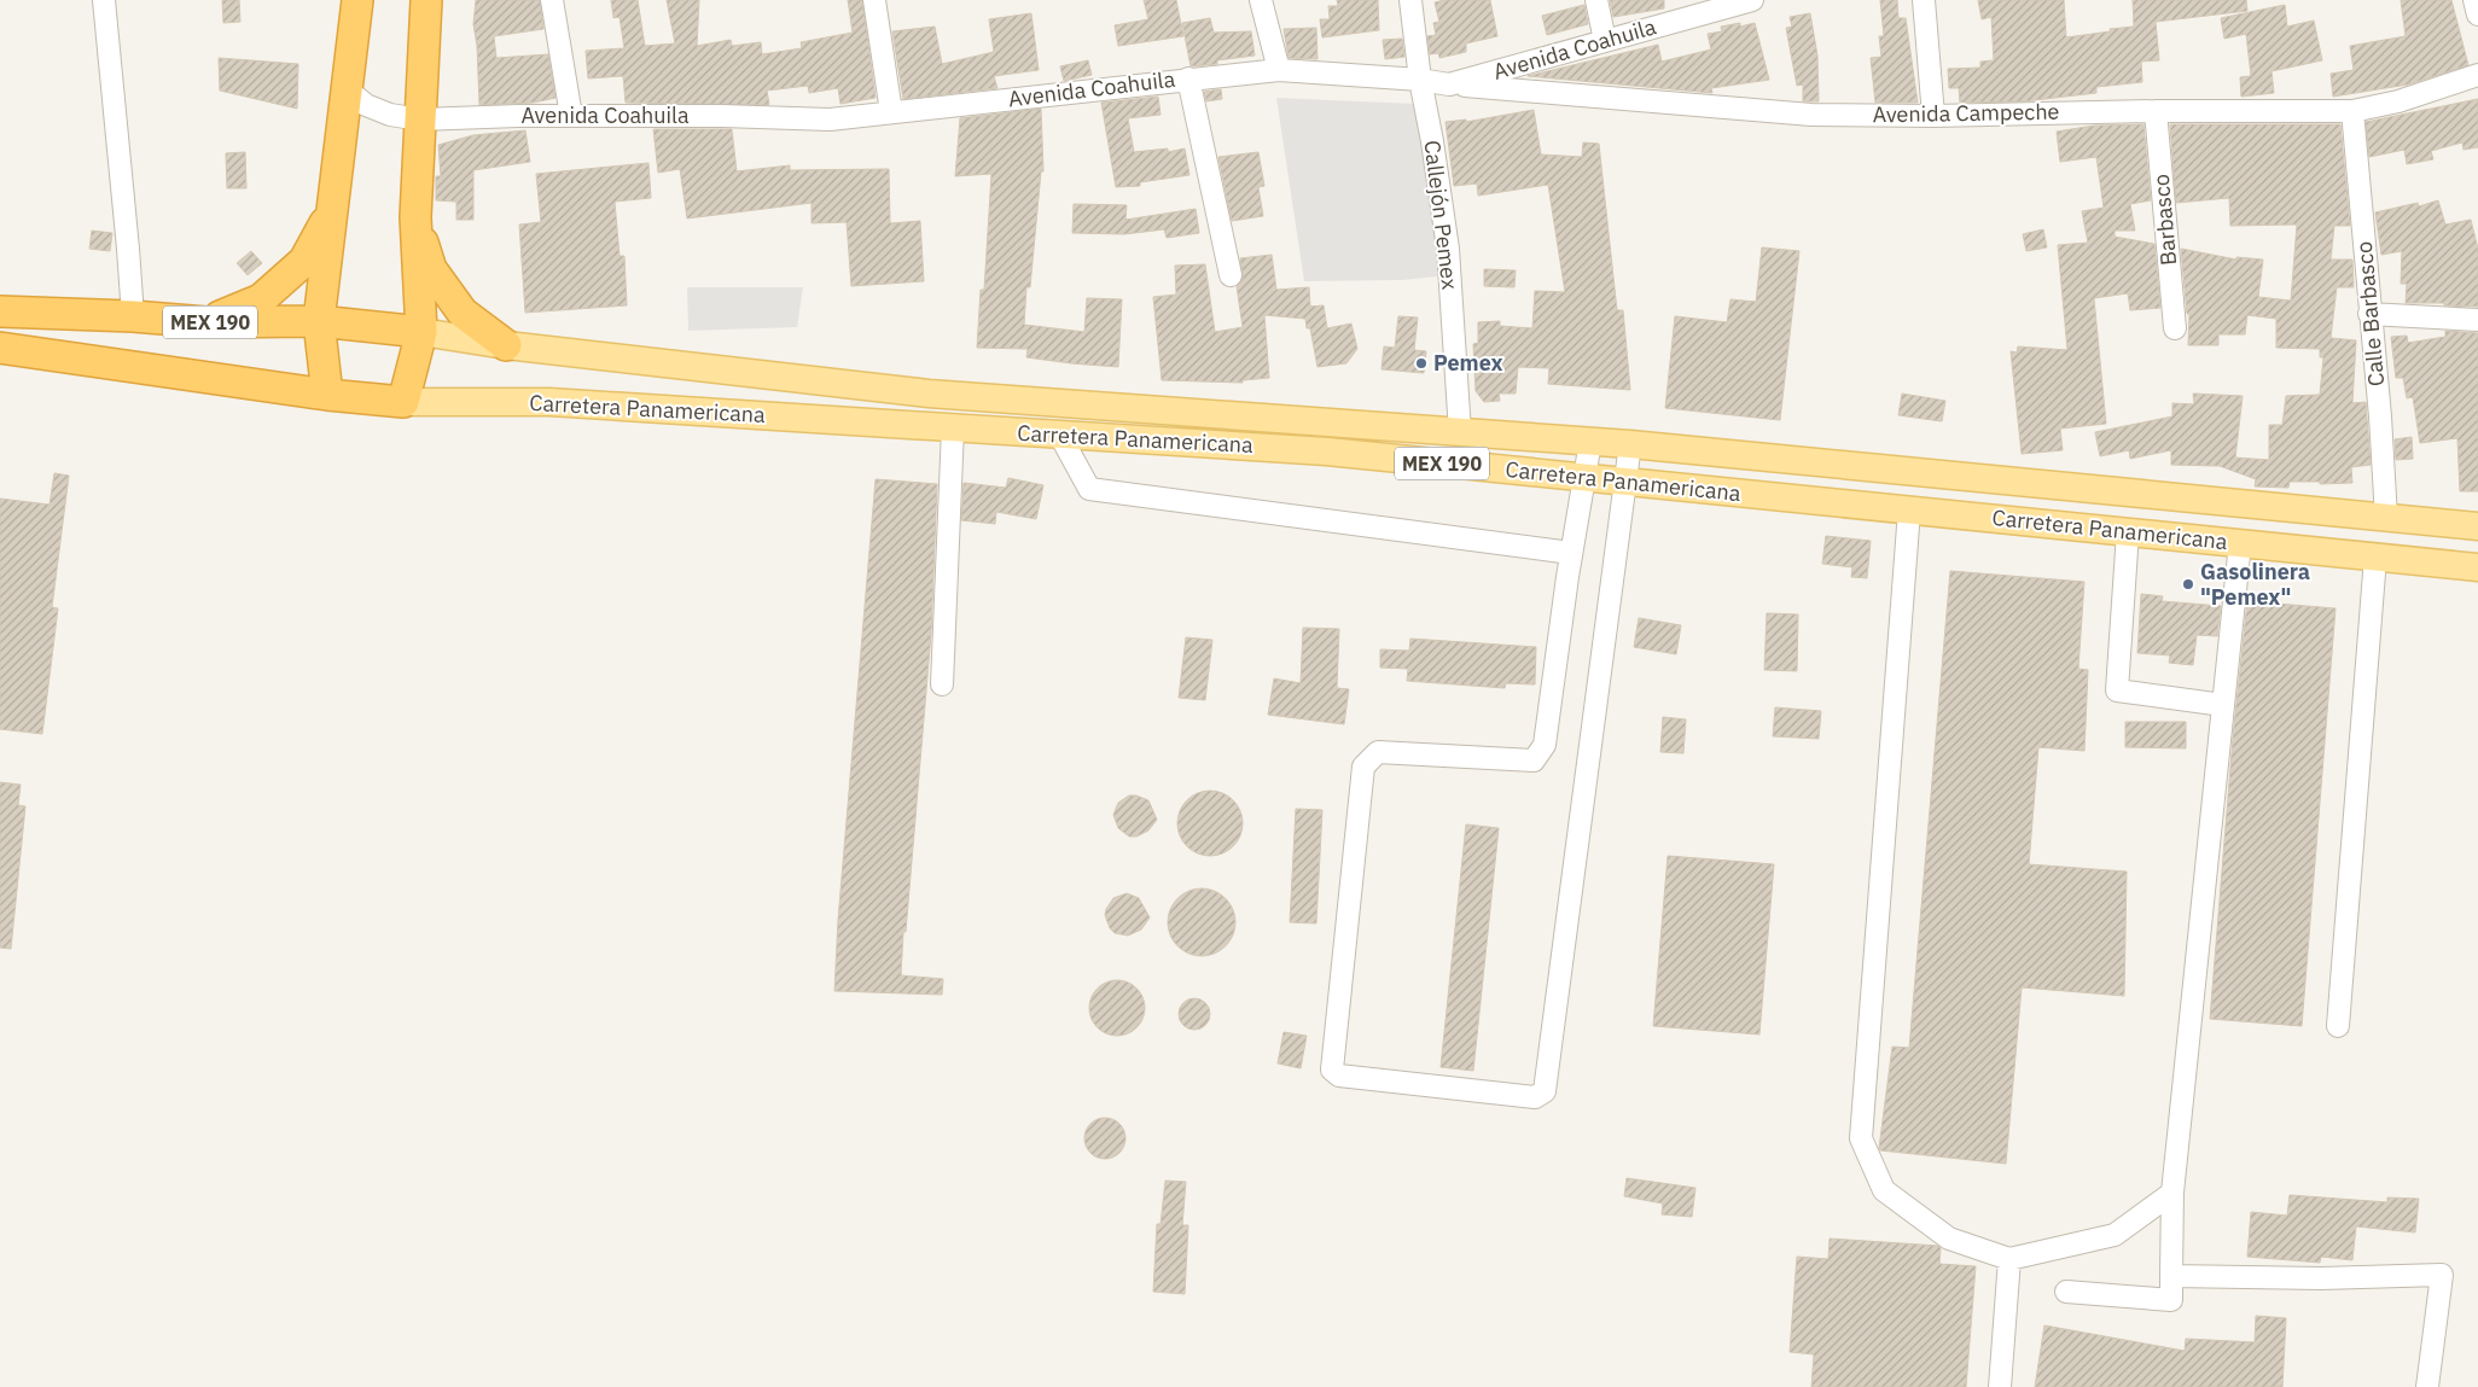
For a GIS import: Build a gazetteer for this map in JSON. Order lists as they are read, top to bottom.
{
  "streets": {
    "highway": ["MEX 190"],
    "main road": ["Carretera Panamericana"],
    "street": [
      "Avenida Coahuila",
      "Avenida Campeche",
      "Callejón Pemex",
      "Barbasco",
      "Calle Barbasco"
    ]
  },
  "crossings": [
    ["Avenida Coahuila", "Avenida Campeche"],
    ["Avenida Coahuila", "Callejón Pemex"],
    ["Avenida Campeche", "Barbasco"],
    ["Avenida Campeche", "Calle Barbasco"],
    ["Callejón Pemex", "Carretera Panamericana"],
    ["Calle Barbasco", "Carretera Panamericana"],
    ["MEX 190", "Carretera Panamericana"]
  ],
  "places": ["Pemex", "Gasolinera \"Pemex\""]
}
